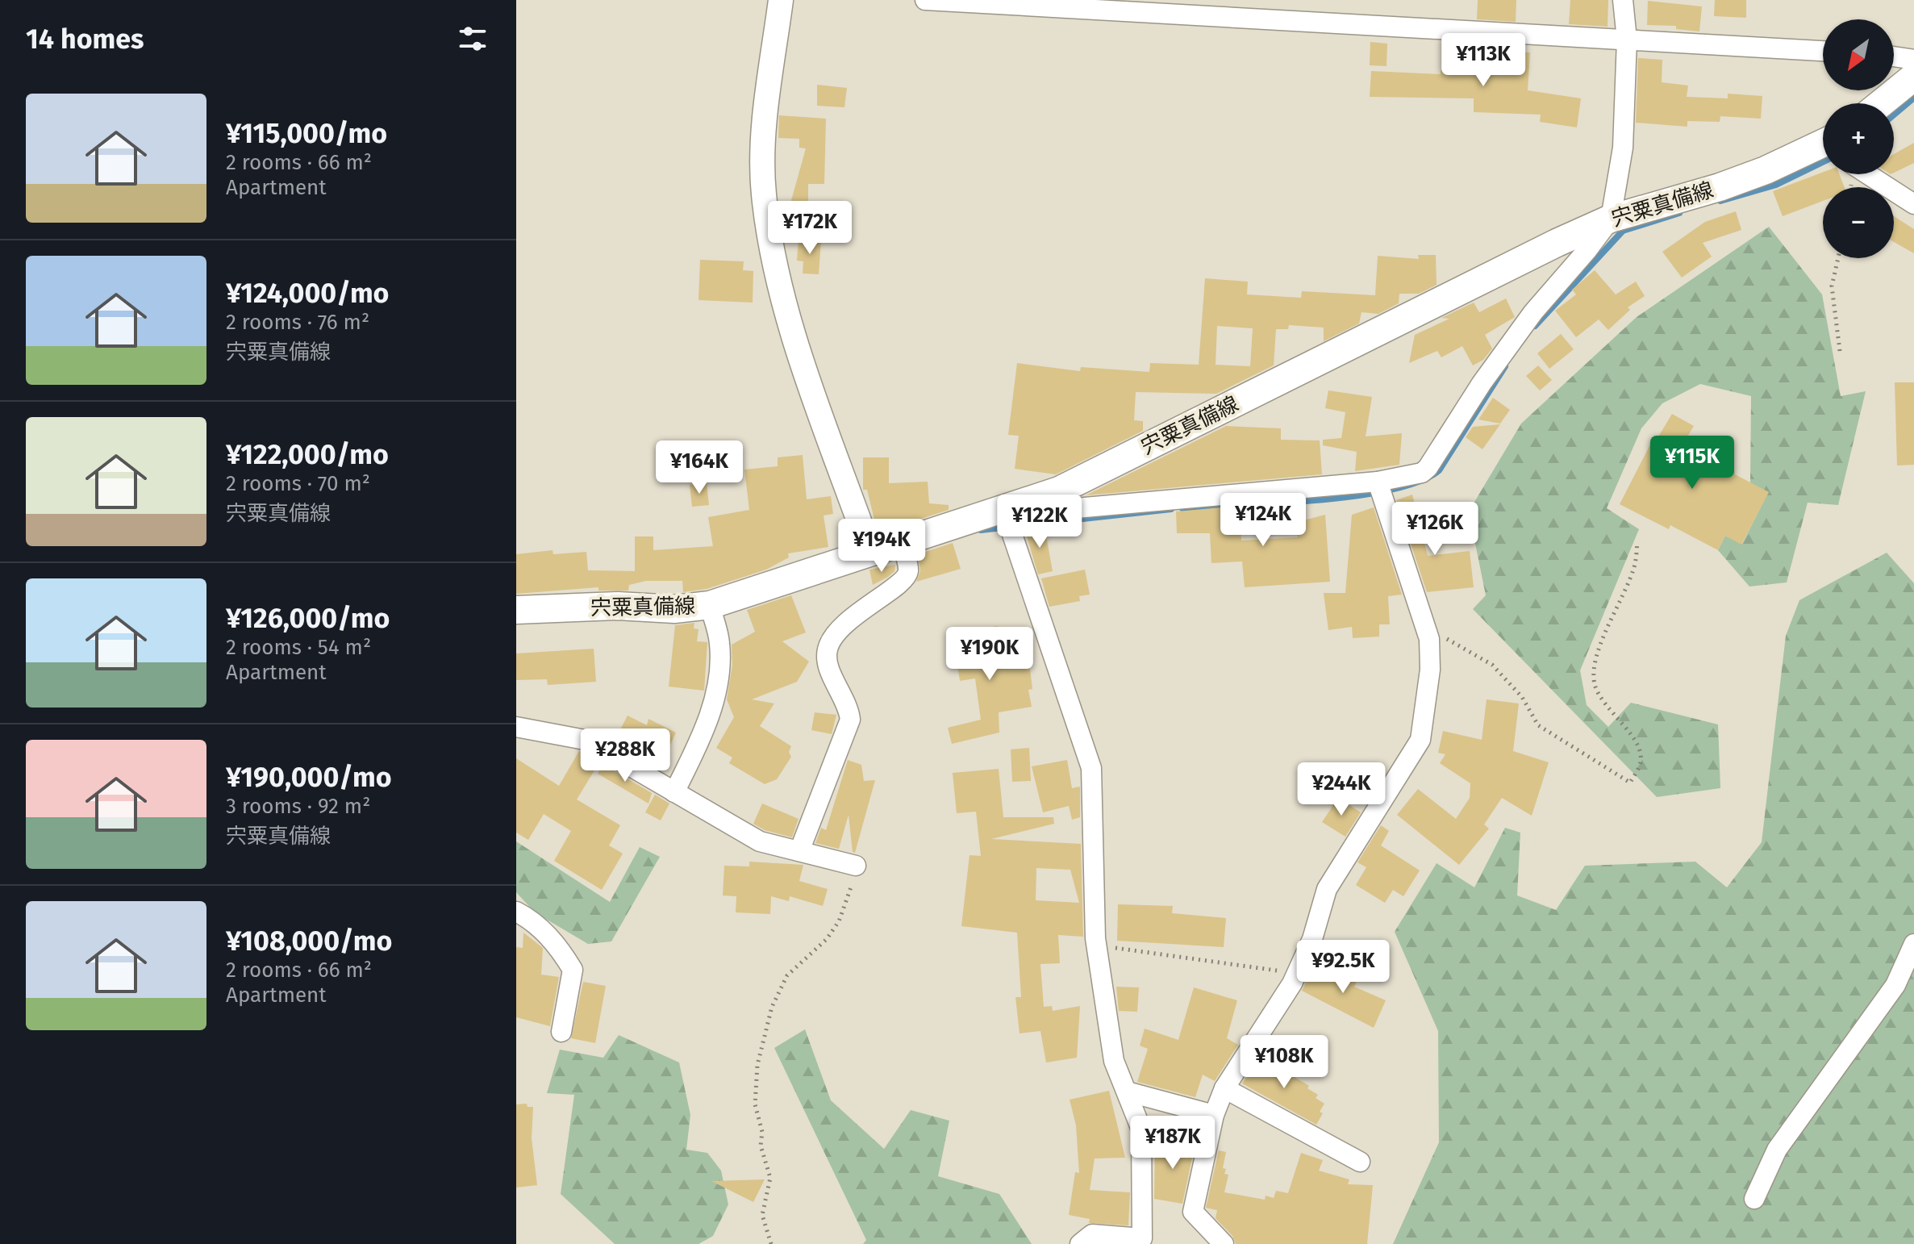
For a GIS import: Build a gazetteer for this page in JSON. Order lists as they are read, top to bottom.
{
  "streets": {
    "main road": ["宍粟真備線"]
  },
  "north": "bottom left",
  "page": {
    "heading": "14 homes",
    "map_buttons": ["+", "−"],
    "price": [
      "¥113K",
      "¥172K",
      "¥115K",
      "¥164K",
      "¥124K",
      "¥122K",
      "¥126K",
      "¥194K",
      "¥190K",
      "¥288K",
      "¥244K",
      "¥92.5K",
      "¥108K",
      "¥187K"
    ],
    "list": [
      {
        "name": "¥115,000/mo",
        "note": "2 rooms · 66 m² · Apartment"
      },
      {
        "name": "¥124,000/mo",
        "note": "2 rooms · 76 m² · 宍粟真備線"
      },
      {
        "name": "¥122,000/mo",
        "note": "2 rooms · 70 m² · 宍粟真備線"
      },
      {
        "name": "¥126,000/mo",
        "note": "2 rooms · 54 m² · Apartment"
      },
      {
        "name": "¥190,000/mo",
        "note": "3 rooms · 92 m² · 宍粟真備線"
      },
      {
        "name": "¥108,000/mo",
        "note": "2 rooms · 66 m² · Apartment"
      }
    ]
  }
}
